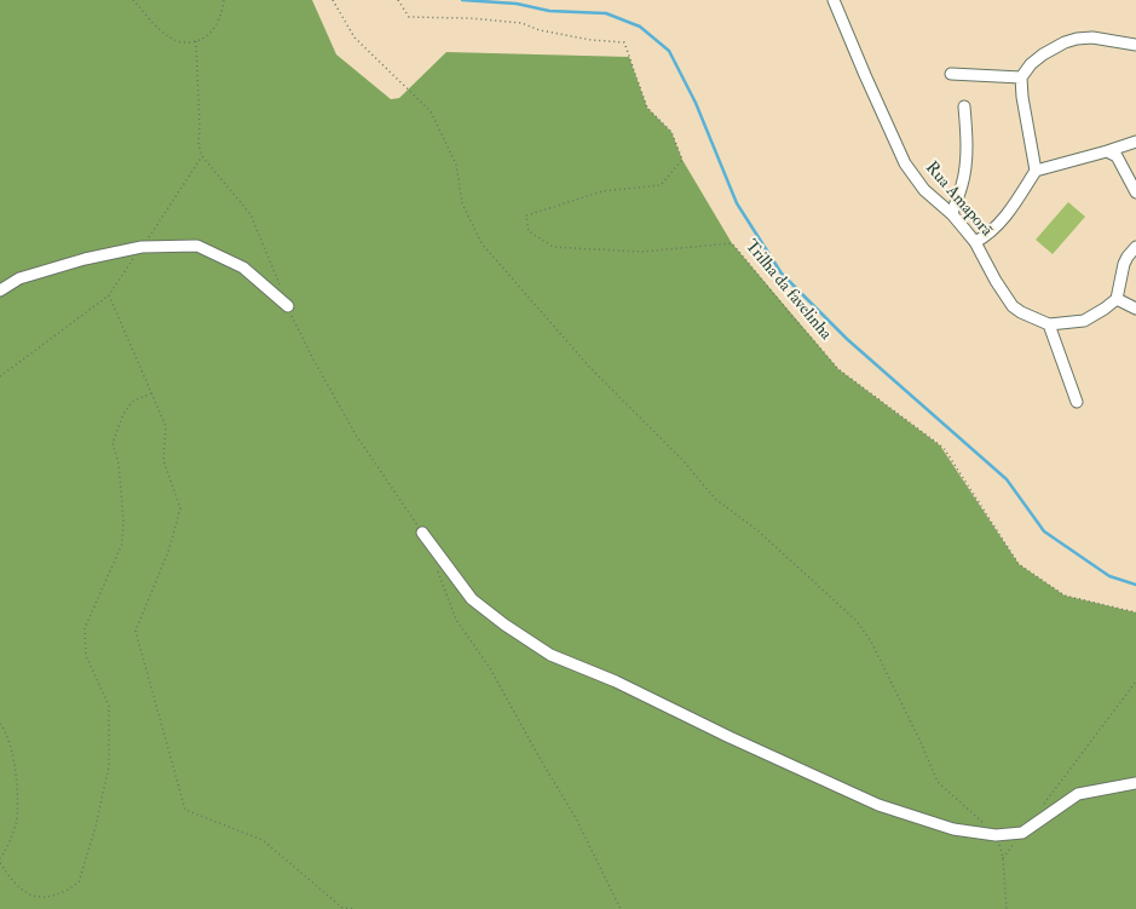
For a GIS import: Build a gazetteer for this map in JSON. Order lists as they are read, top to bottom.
{
  "streets": {
    "street": ["Rua Amaporã"],
    "path": ["Trilha da favelinha"]
  }
}
